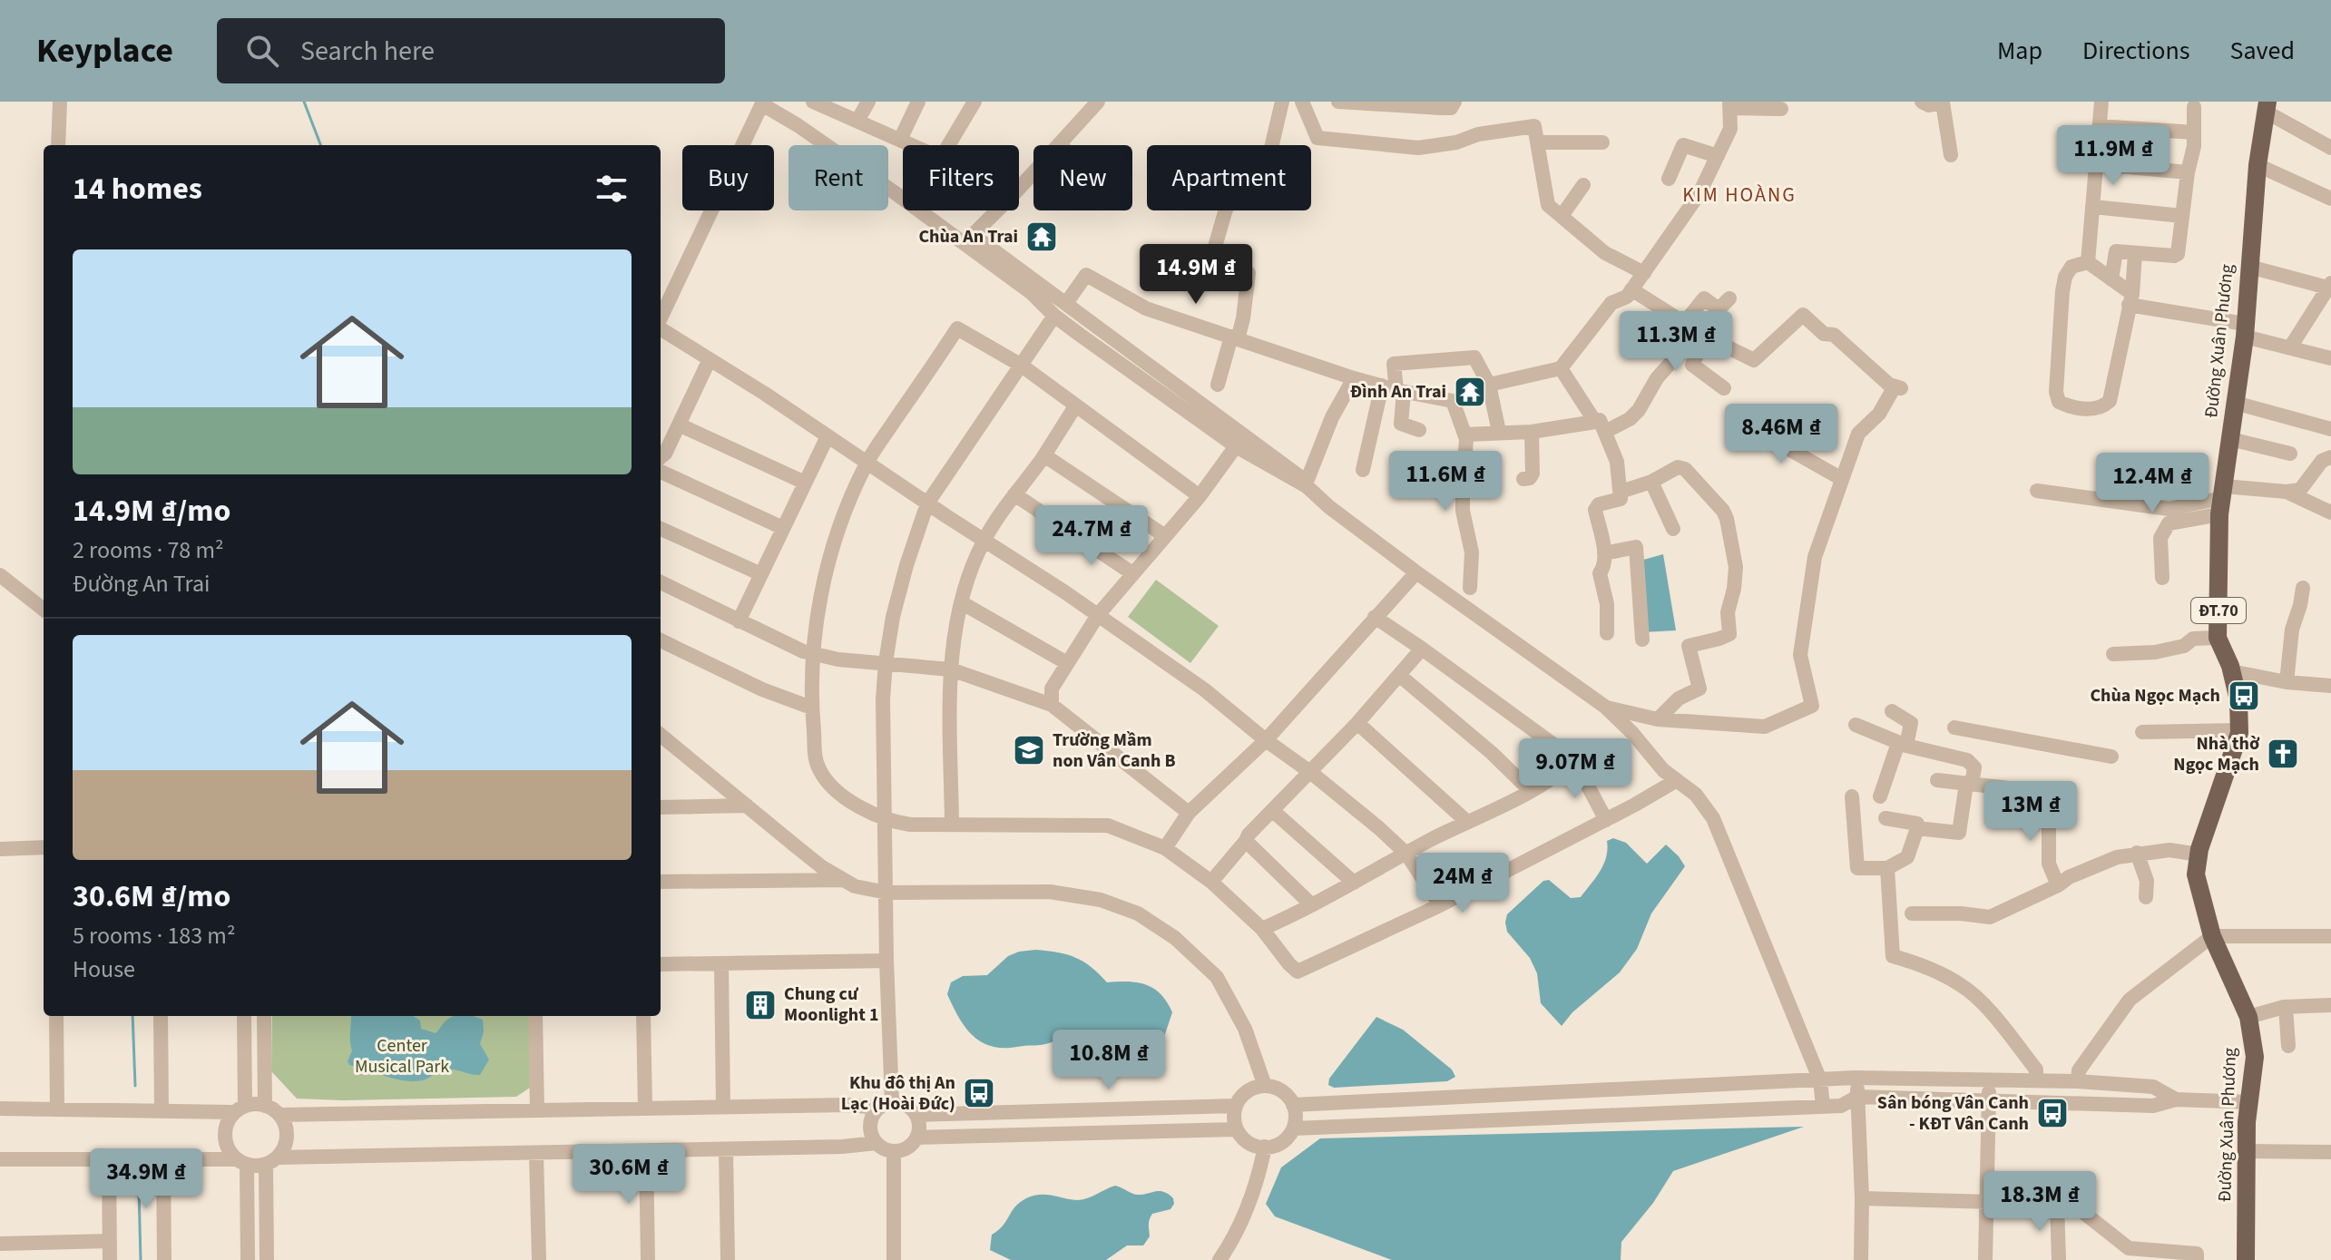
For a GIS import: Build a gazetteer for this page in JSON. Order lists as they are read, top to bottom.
{
  "streets": {
    "main road": ["Đường Xuân Phương", "ĐT.70"]
  },
  "districts": ["KIM HOÀNG"],
  "parks": ["Center Musical Park"],
  "places": {
    "temple": ["Chùa An Trai", "Đình An Trai"],
    "bus stop": ["Chùa Ngọc Mạch", "Khu đô thị An Lạc (Hoài Đức)", "Sân bóng Vân Canh - KĐT Vân Canh"],
    "school or university": ["Trường Mầm non Vân Canh B"],
    "church": ["Nhà thờ Ngọc Mạch"],
    "building": ["Chung cư Moonlight 1"]
  },
  "page": {
    "header": "Keyplace",
    "search": "Search here",
    "nav": ["Map", "Directions", "Saved"],
    "price": [
      "11.9M ₫",
      "14.9M ₫",
      "11.3M ₫",
      "8.46M ₫",
      "11.6M ₫",
      "12.4M ₫",
      "24.7M ₫",
      "9.07M ₫",
      "13M ₫",
      "24M ₫",
      "10.8M ₫",
      "30.6M ₫",
      "34.9M ₫",
      "18.3M ₫"
    ],
    "chip": [
      "Buy",
      "Rent",
      "Filters",
      "New",
      "Apartment"
    ],
    "heading": "14 homes",
    "list": [
      {
        "name": "14.9M ₫/mo",
        "note": "2 rooms · 78 m² · Đường An Trai"
      },
      {
        "name": "30.6M ₫/mo",
        "note": "5 rooms · 183 m² · House"
      }
    ]
  }
}
